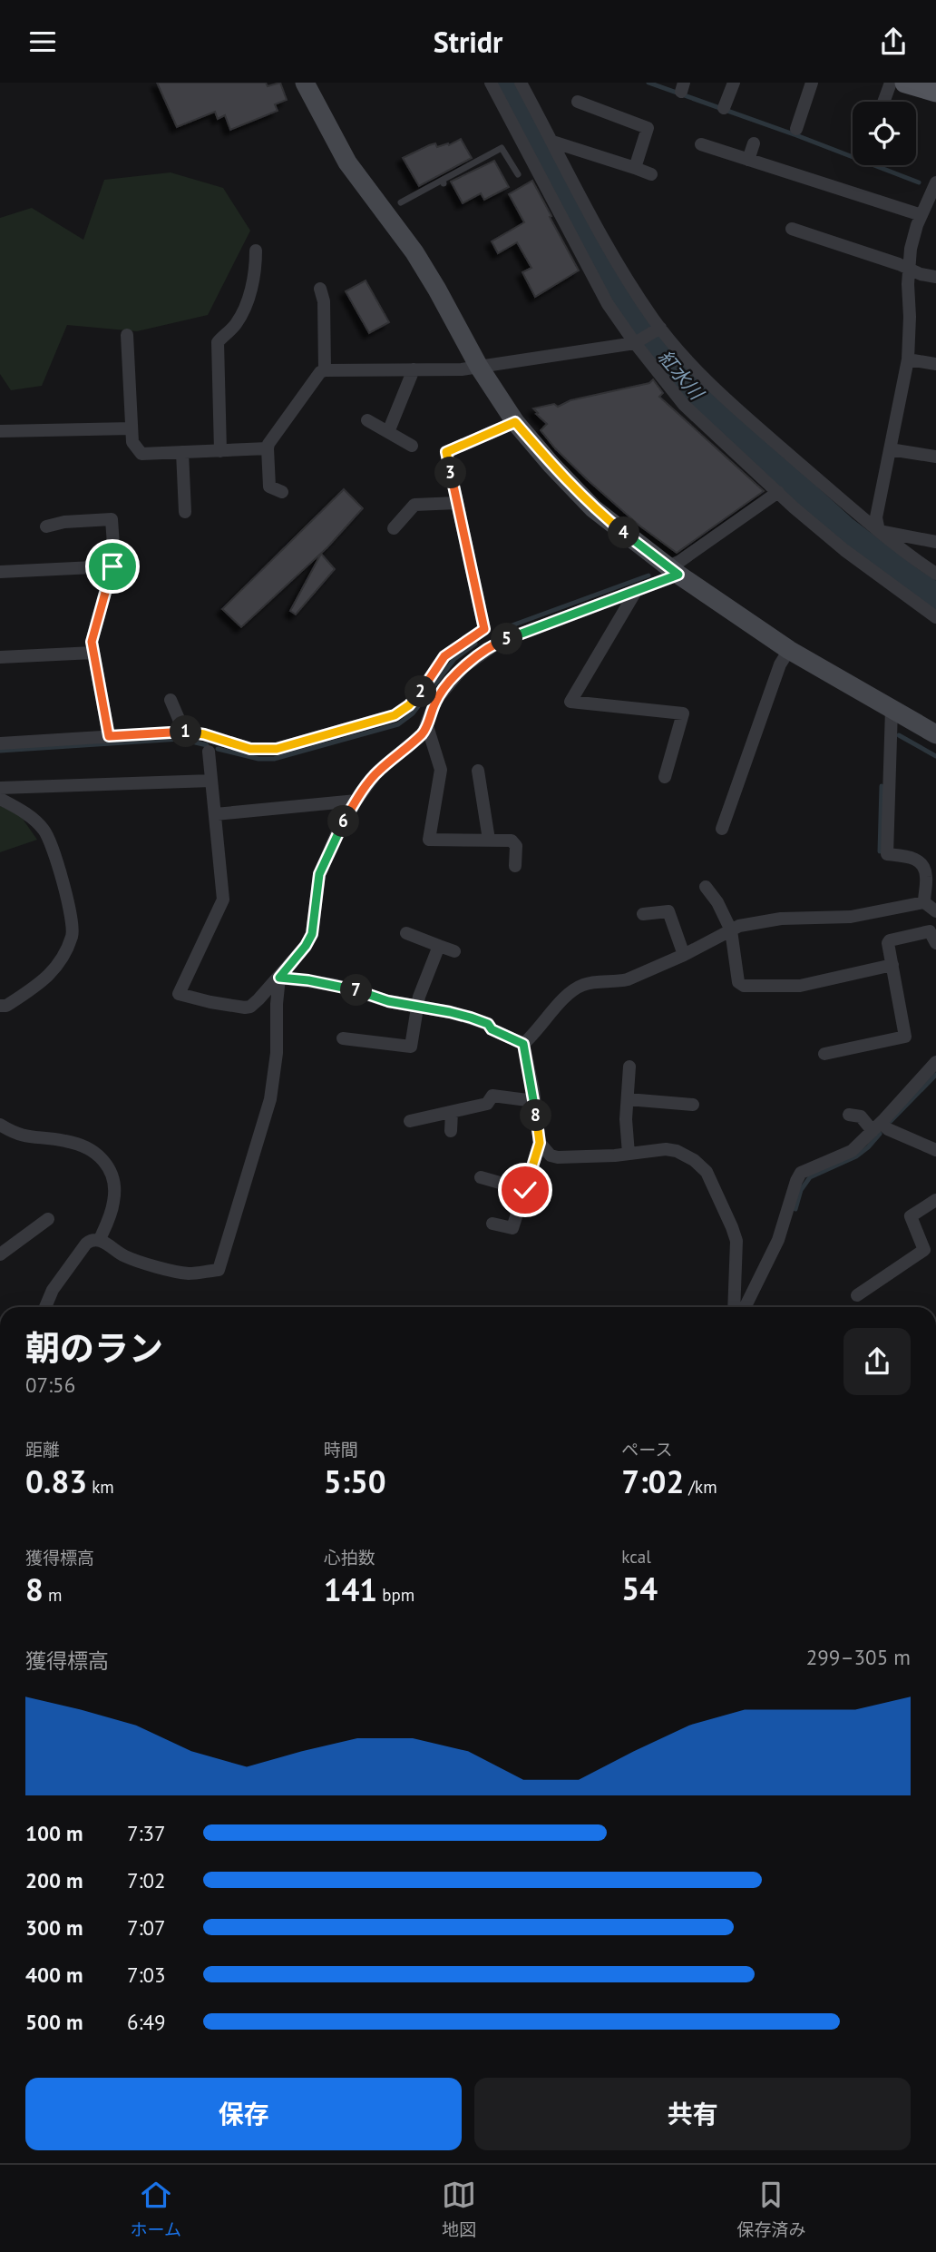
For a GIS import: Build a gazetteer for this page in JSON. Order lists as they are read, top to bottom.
{
  "water": ["紅水川"],
  "page": {
    "header": "Stridr",
    "pins": [
      "3",
      "4",
      "5",
      "2",
      "1",
      "6",
      "7",
      "8"
    ],
    "heading": ["朝のラン", "07:56"],
    "stats": [
      ["距離", "0.83 km"],
      ["時間", "5:50"],
      ["ペース", "7:02 /km"],
      ["獲得標高", "8 m"],
      ["心拍数", "141 bpm"],
      ["kcal", "54"]
    ],
    "chart": ["獲得標高", "299–305 m"],
    "list": [
      {
        "name": "100 m",
        "note": "7:37"
      },
      {
        "name": "200 m",
        "note": "7:02"
      },
      {
        "name": "300 m",
        "note": "7:07"
      },
      {
        "name": "400 m",
        "note": "7:03"
      },
      {
        "name": "500 m",
        "note": "6:49"
      }
    ],
    "buttons": ["保存", "共有"],
    "tabs": ["ホーム", "地図", "保存済み"]
  }
}
